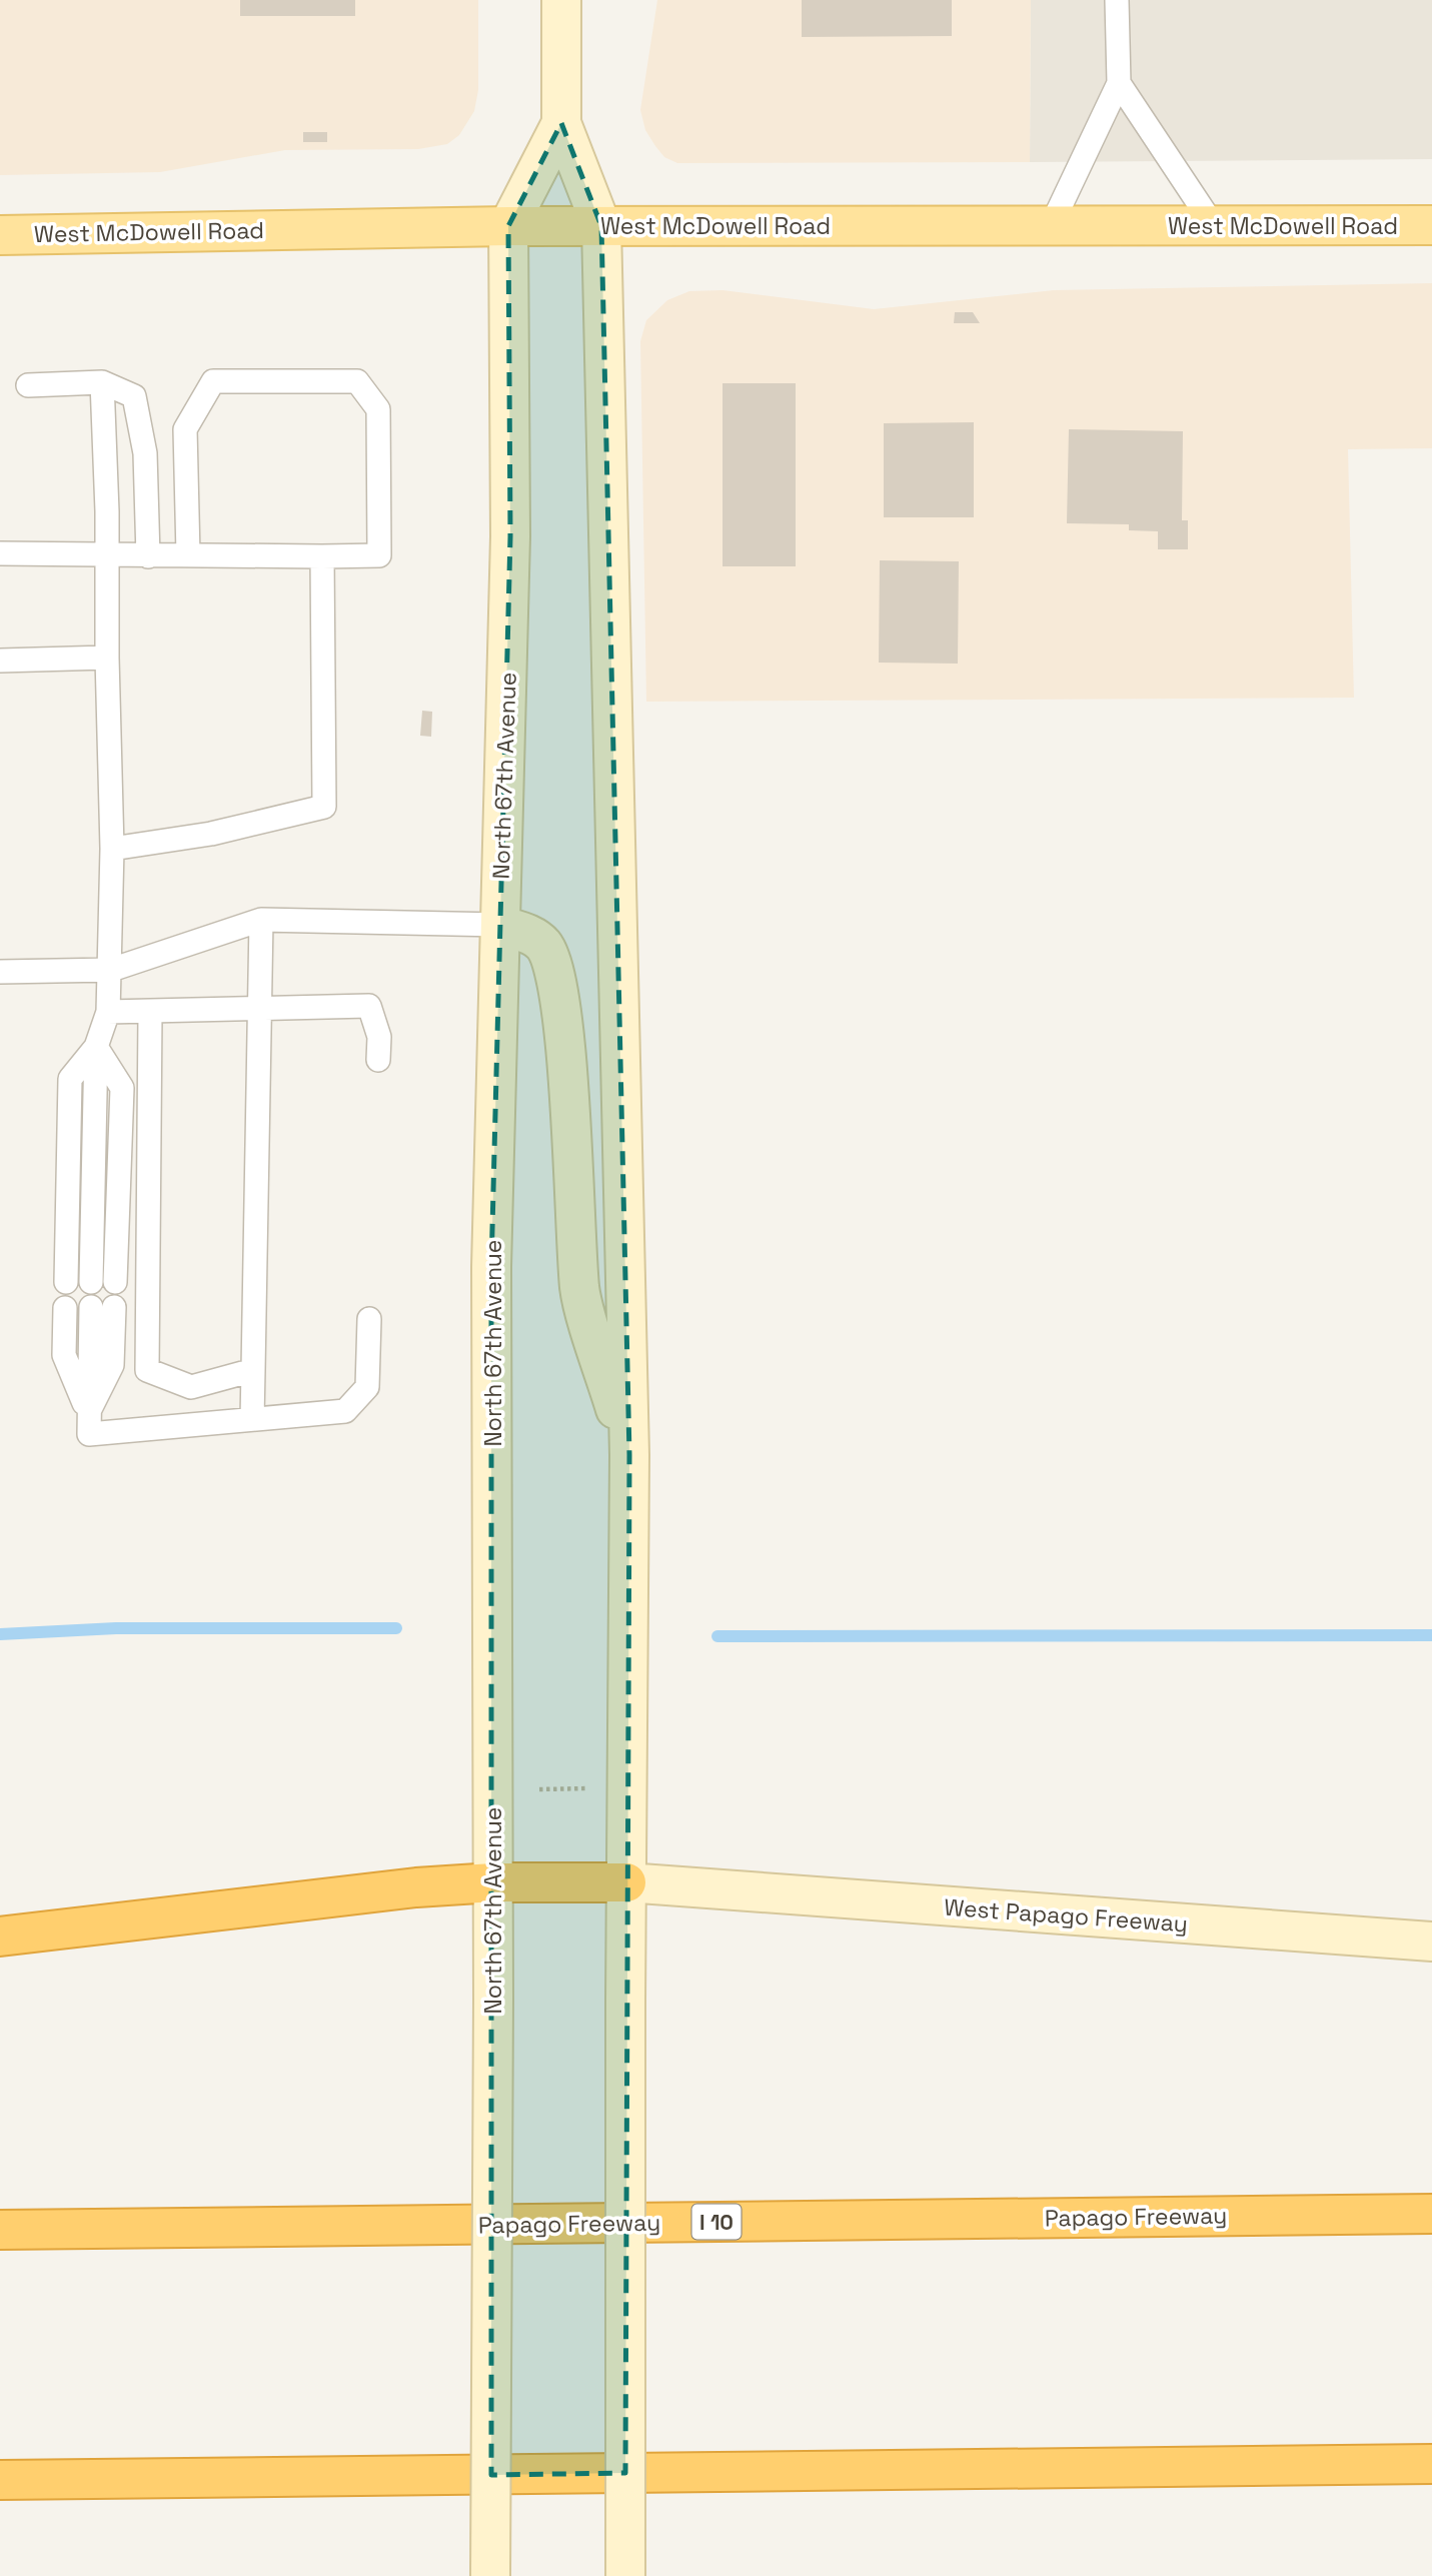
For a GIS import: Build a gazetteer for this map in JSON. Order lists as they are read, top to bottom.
{
  "streets": {
    "highway": ["Papago Freeway", "I 10"],
    "main road": ["West McDowell Road", "North 67th Avenue", "West Papago Freeway"]
  },
  "crossings": [
    ["West McDowell Road", "North 67th Avenue"],
    ["North 67th Avenue", "West Papago Freeway"]
  ]
}
